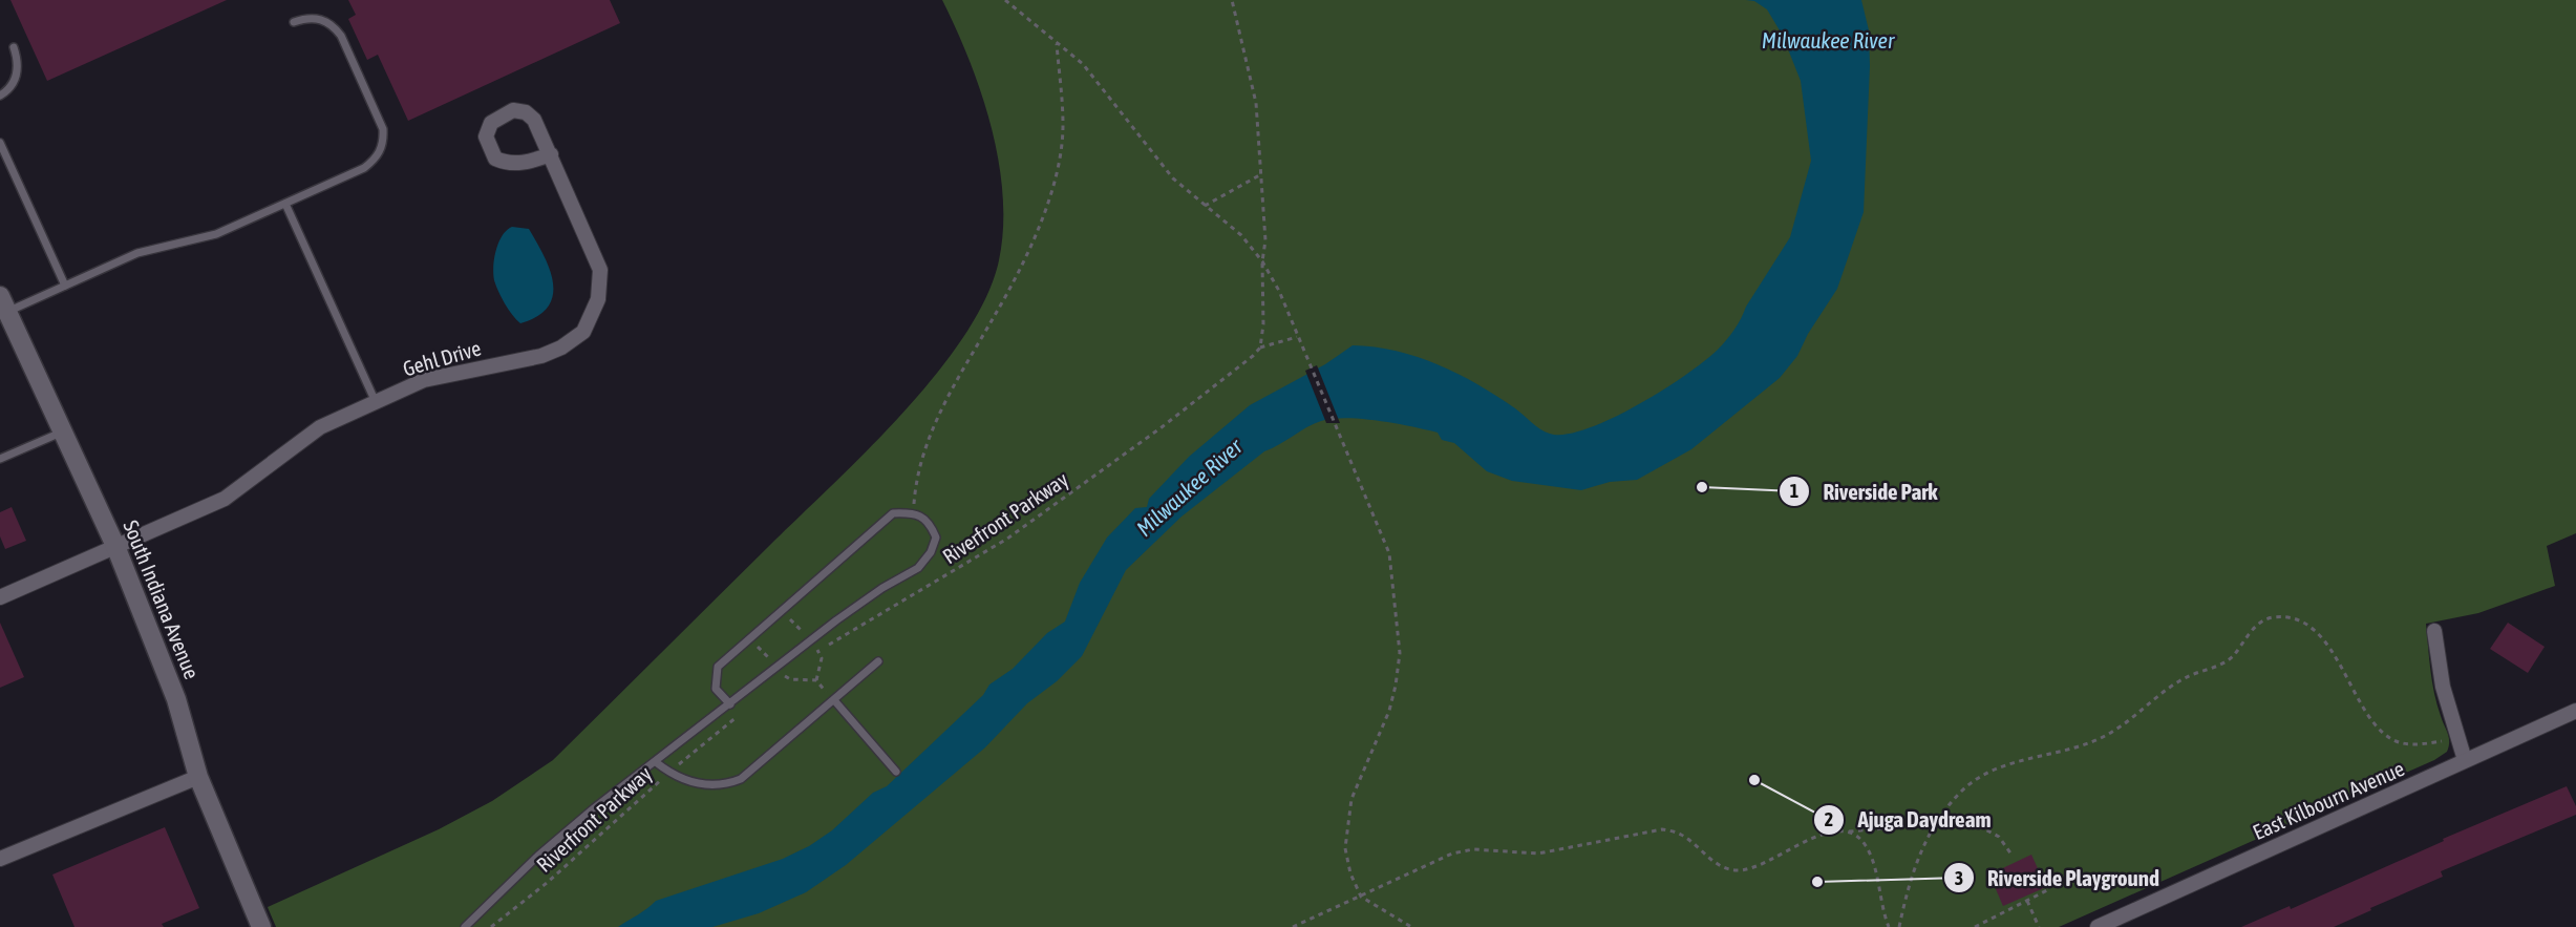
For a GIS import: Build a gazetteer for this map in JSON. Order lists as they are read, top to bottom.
{
  "streets": {
    "street": ["Gehl Drive", "South Indiana Avenue", "East Kilbourn Avenue"],
    "path": ["Riverfront Parkway"]
  },
  "crossings": [
    ["Gehl Drive", "South Indiana Avenue"]
  ],
  "water": ["Milwaukee River"],
  "places": ["Riverside Park", "Ajuga Daydream", "Riverside Playground"]
}
